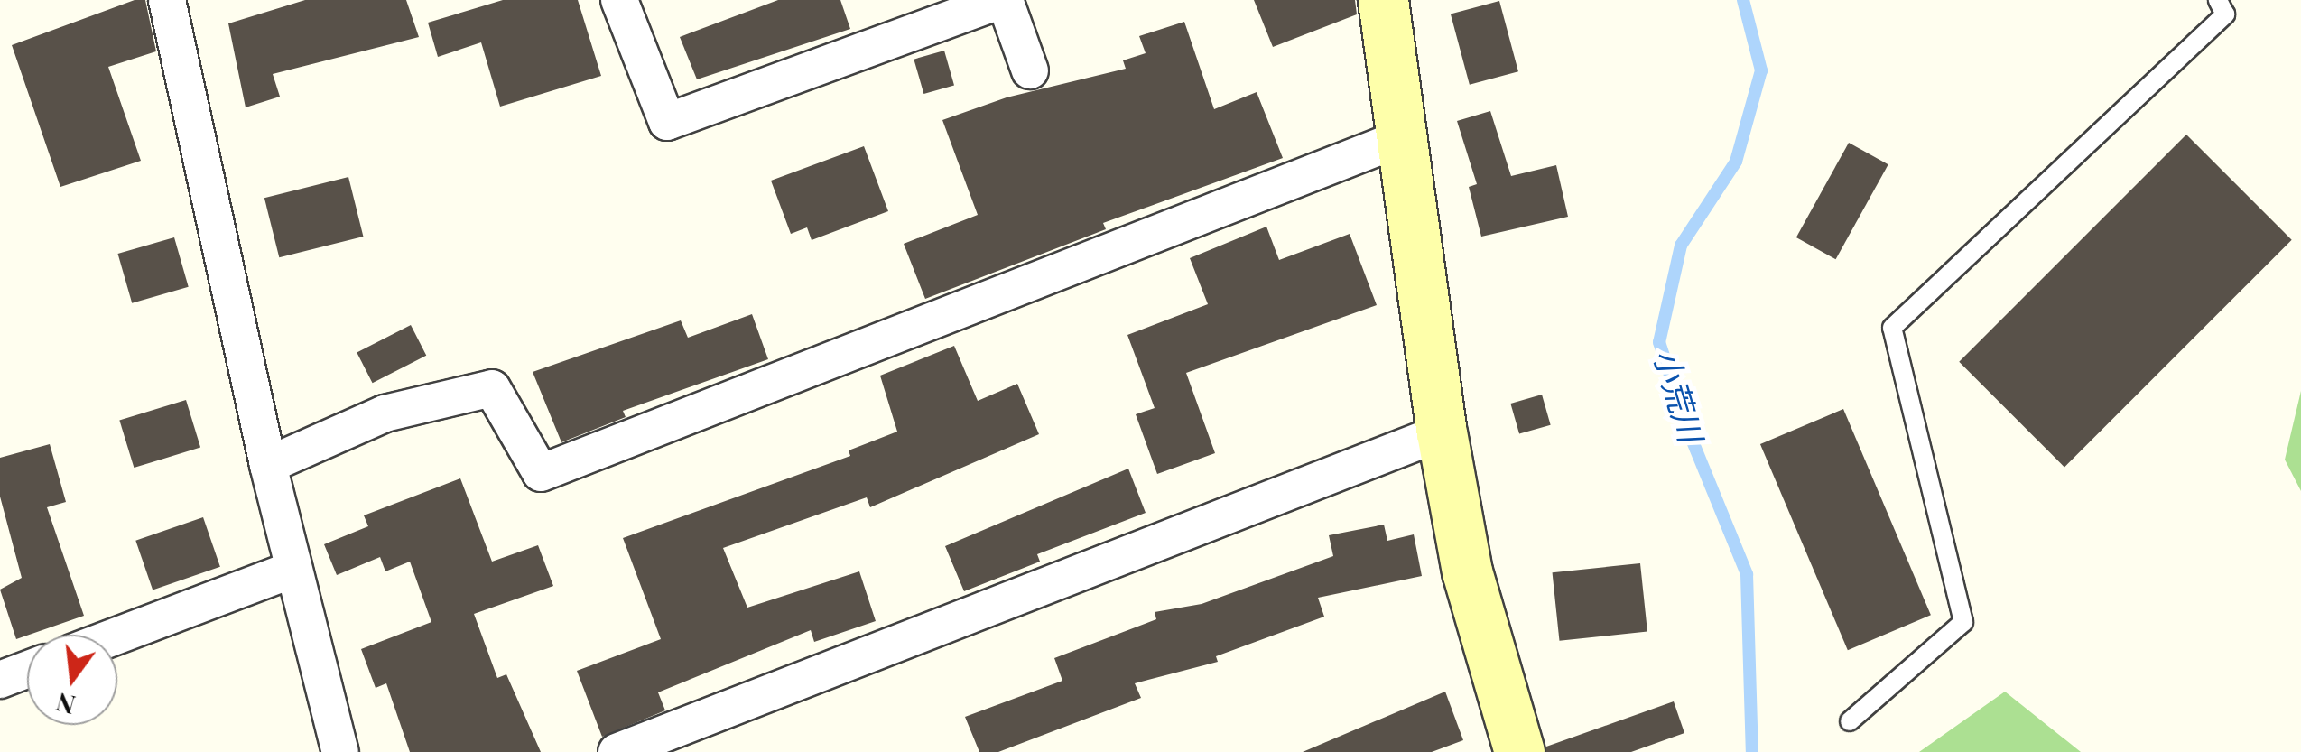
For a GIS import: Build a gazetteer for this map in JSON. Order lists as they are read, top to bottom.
{
  "water": ["小荒川"],
  "north": "bottom"
}
